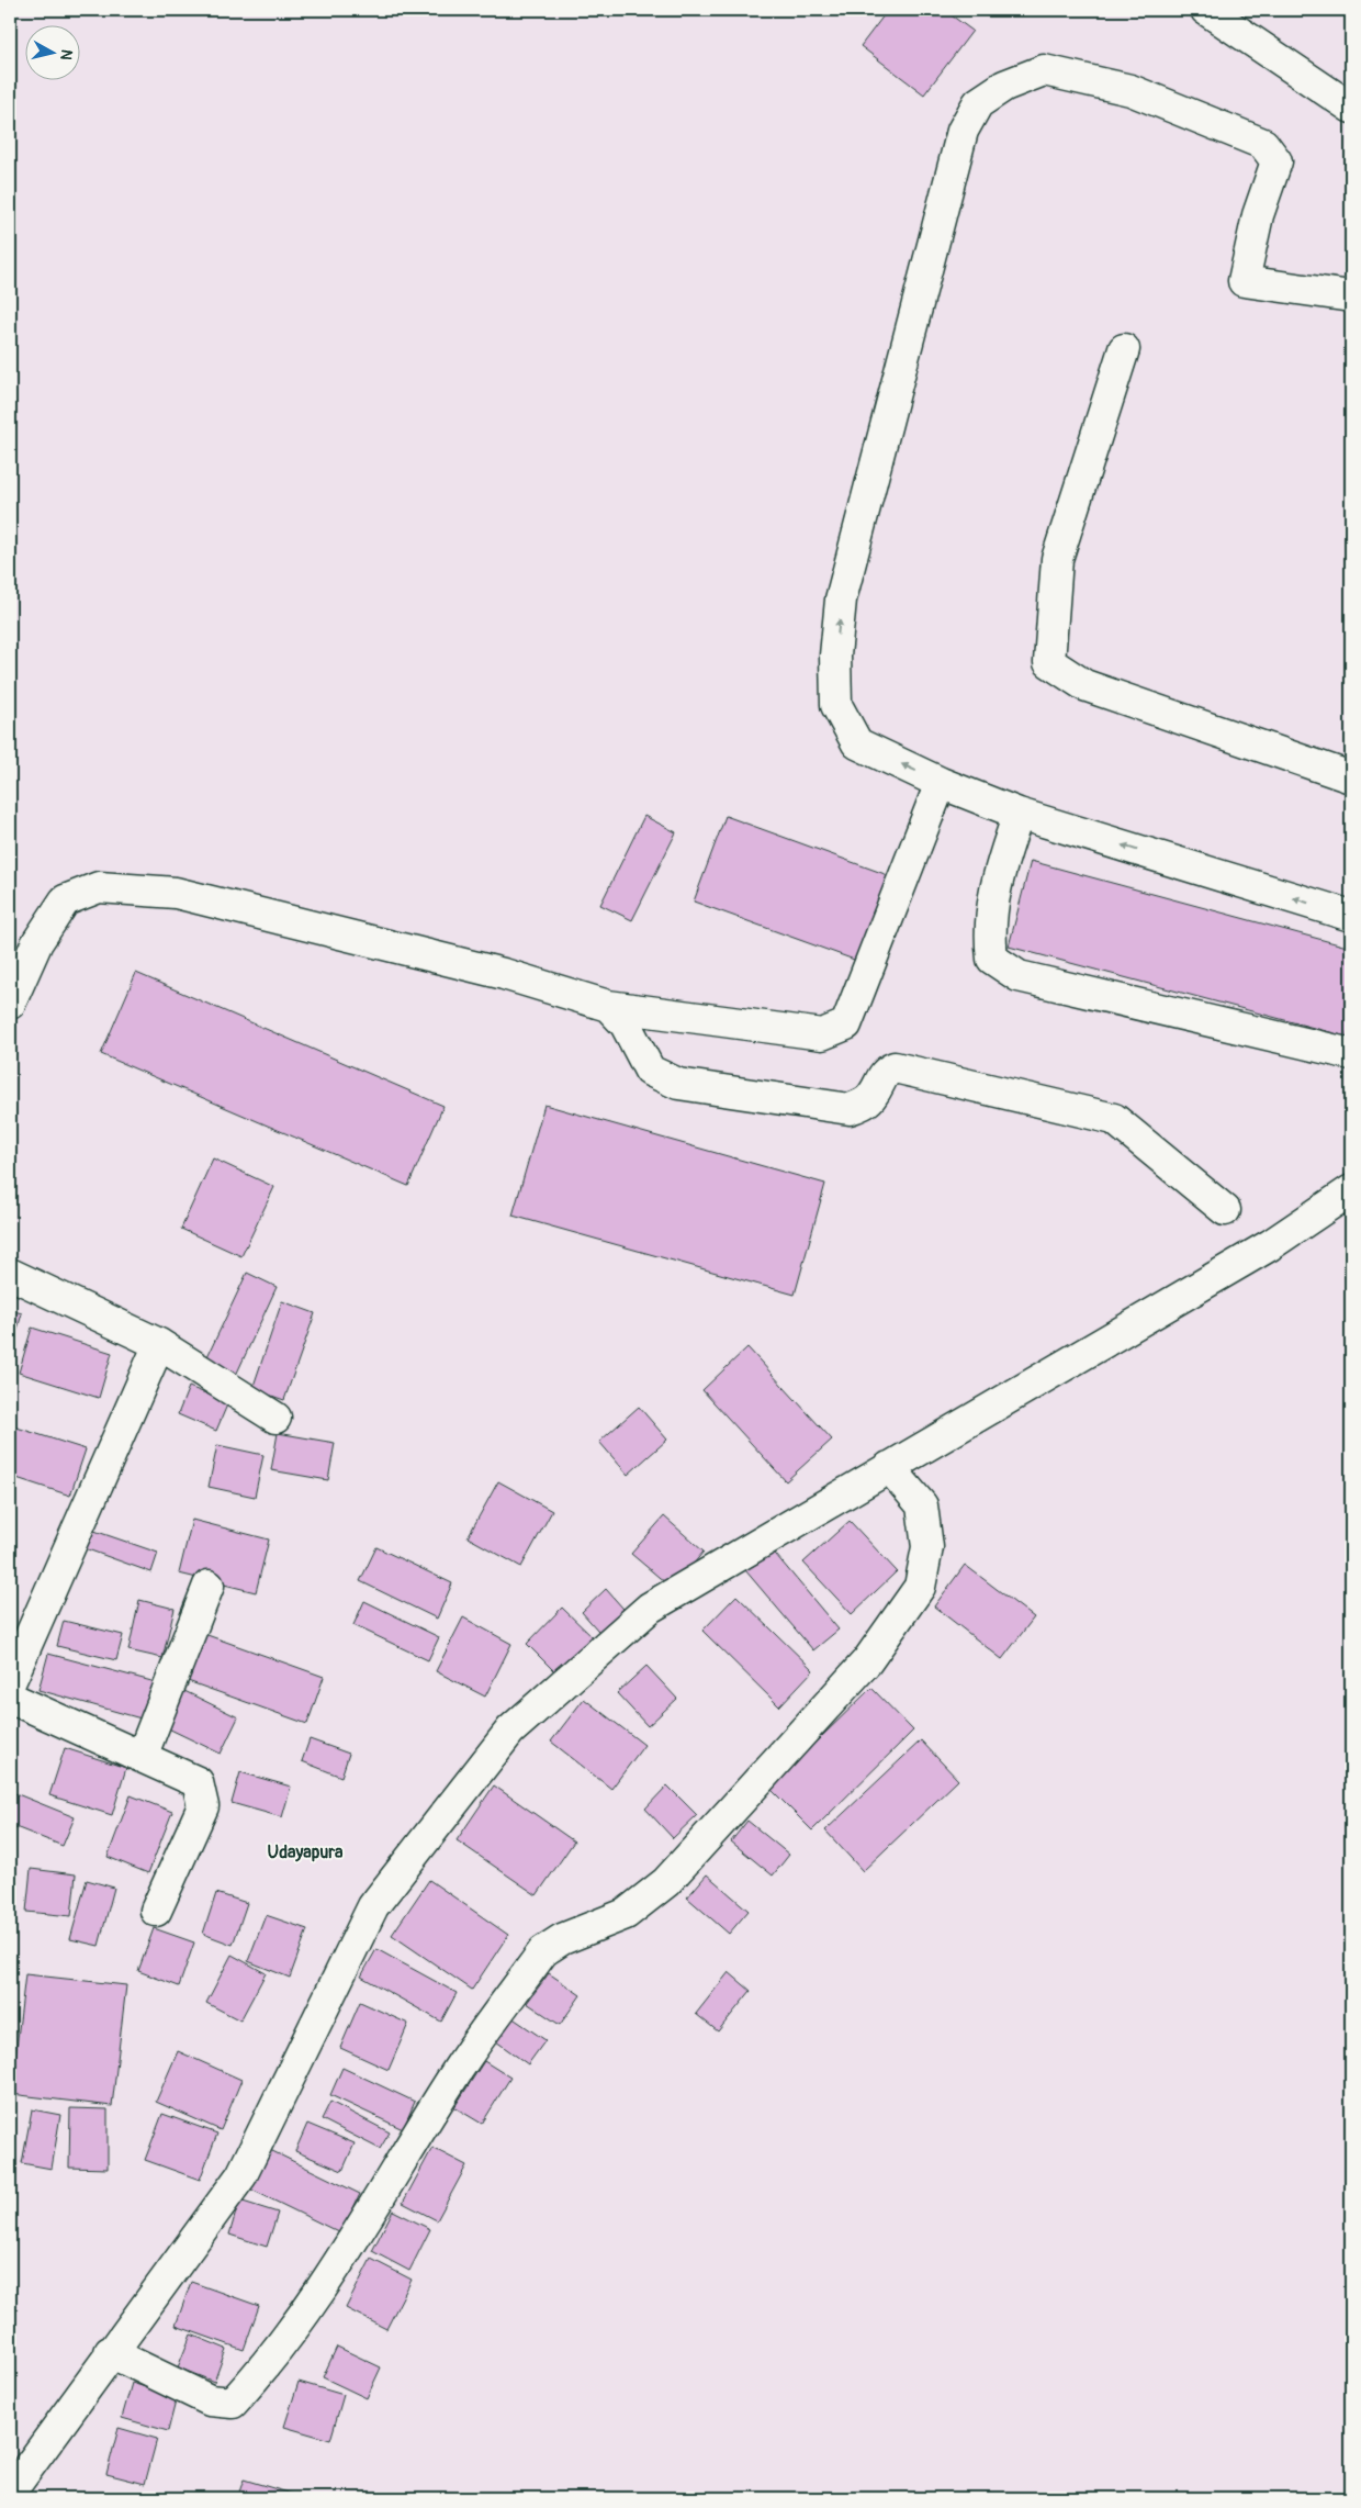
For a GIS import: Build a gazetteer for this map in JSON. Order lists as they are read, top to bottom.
{
  "districts": ["Udayapura"],
  "north": "right"
}
